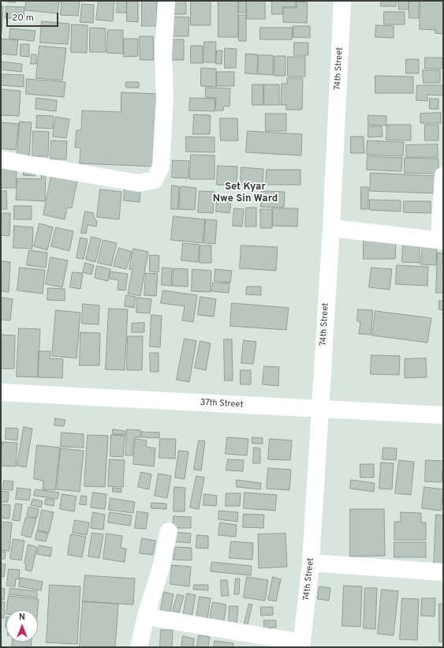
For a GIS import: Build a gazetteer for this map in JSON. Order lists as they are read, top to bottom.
{
  "streets": {
    "street": ["74th Street", "37th Street"]
  },
  "crossings": [
    ["74th Street", "37th Street"]
  ],
  "districts": ["Set Kyar Nwe Sin Ward"],
  "scale_bar": "20 m",
  "north": "top"
}
